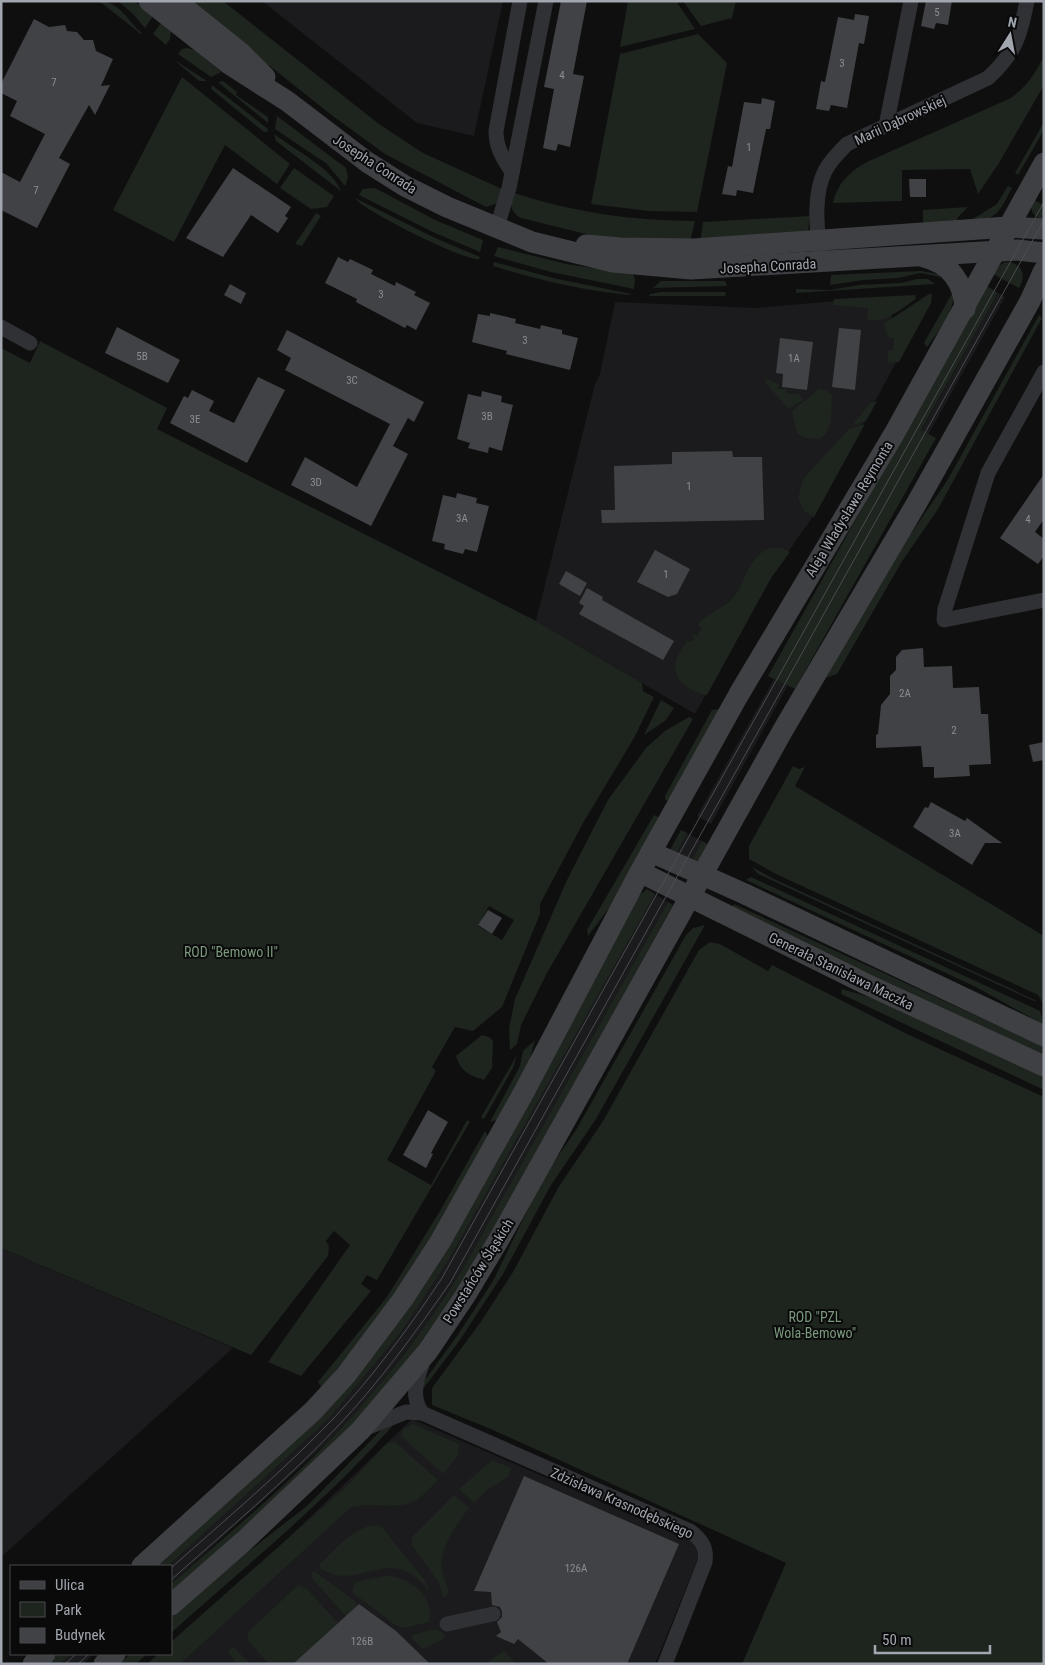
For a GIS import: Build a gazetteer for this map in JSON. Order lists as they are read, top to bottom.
{
  "streets": {
    "main road": [
      "Josepha Conrada",
      "Aleja Władysława Reymonta",
      "Generała Stanisława Maczka",
      "Powstańców Śląskich"
    ],
    "street": ["Marii Dąbrowskiej", "Zdzisława Krasnodębskiego"]
  },
  "crossings": [
    ["Marii Dąbrowskiej", "Josepha Conrada"],
    ["Josepha Conrada", "Aleja Władysława Reymonta"],
    ["Aleja Władysława Reymonta", "Generała Stanisława Maczka"],
    ["Generała Stanisława Maczka", "Powstańców Śląskich"],
    ["Powstańców Śląskich", "Zdzisława Krasnodębskiego"]
  ],
  "parks": ["ROD \"Bemowo II\"", "ROD \"PZL Wola-Bemowo\""],
  "house_numbers": [
    "5",
    "3",
    "4",
    "7",
    "1",
    "7",
    "3",
    "3",
    "5B",
    "1A",
    "3C",
    "3B",
    "3E",
    "3D",
    "1",
    "3A",
    "4",
    "1",
    "2A",
    "2",
    "3A",
    "126A",
    "126B"
  ],
  "legend": ["Ulica", "Park", "Budynek"],
  "scale_bar": "50 m",
  "north": "top"
}
